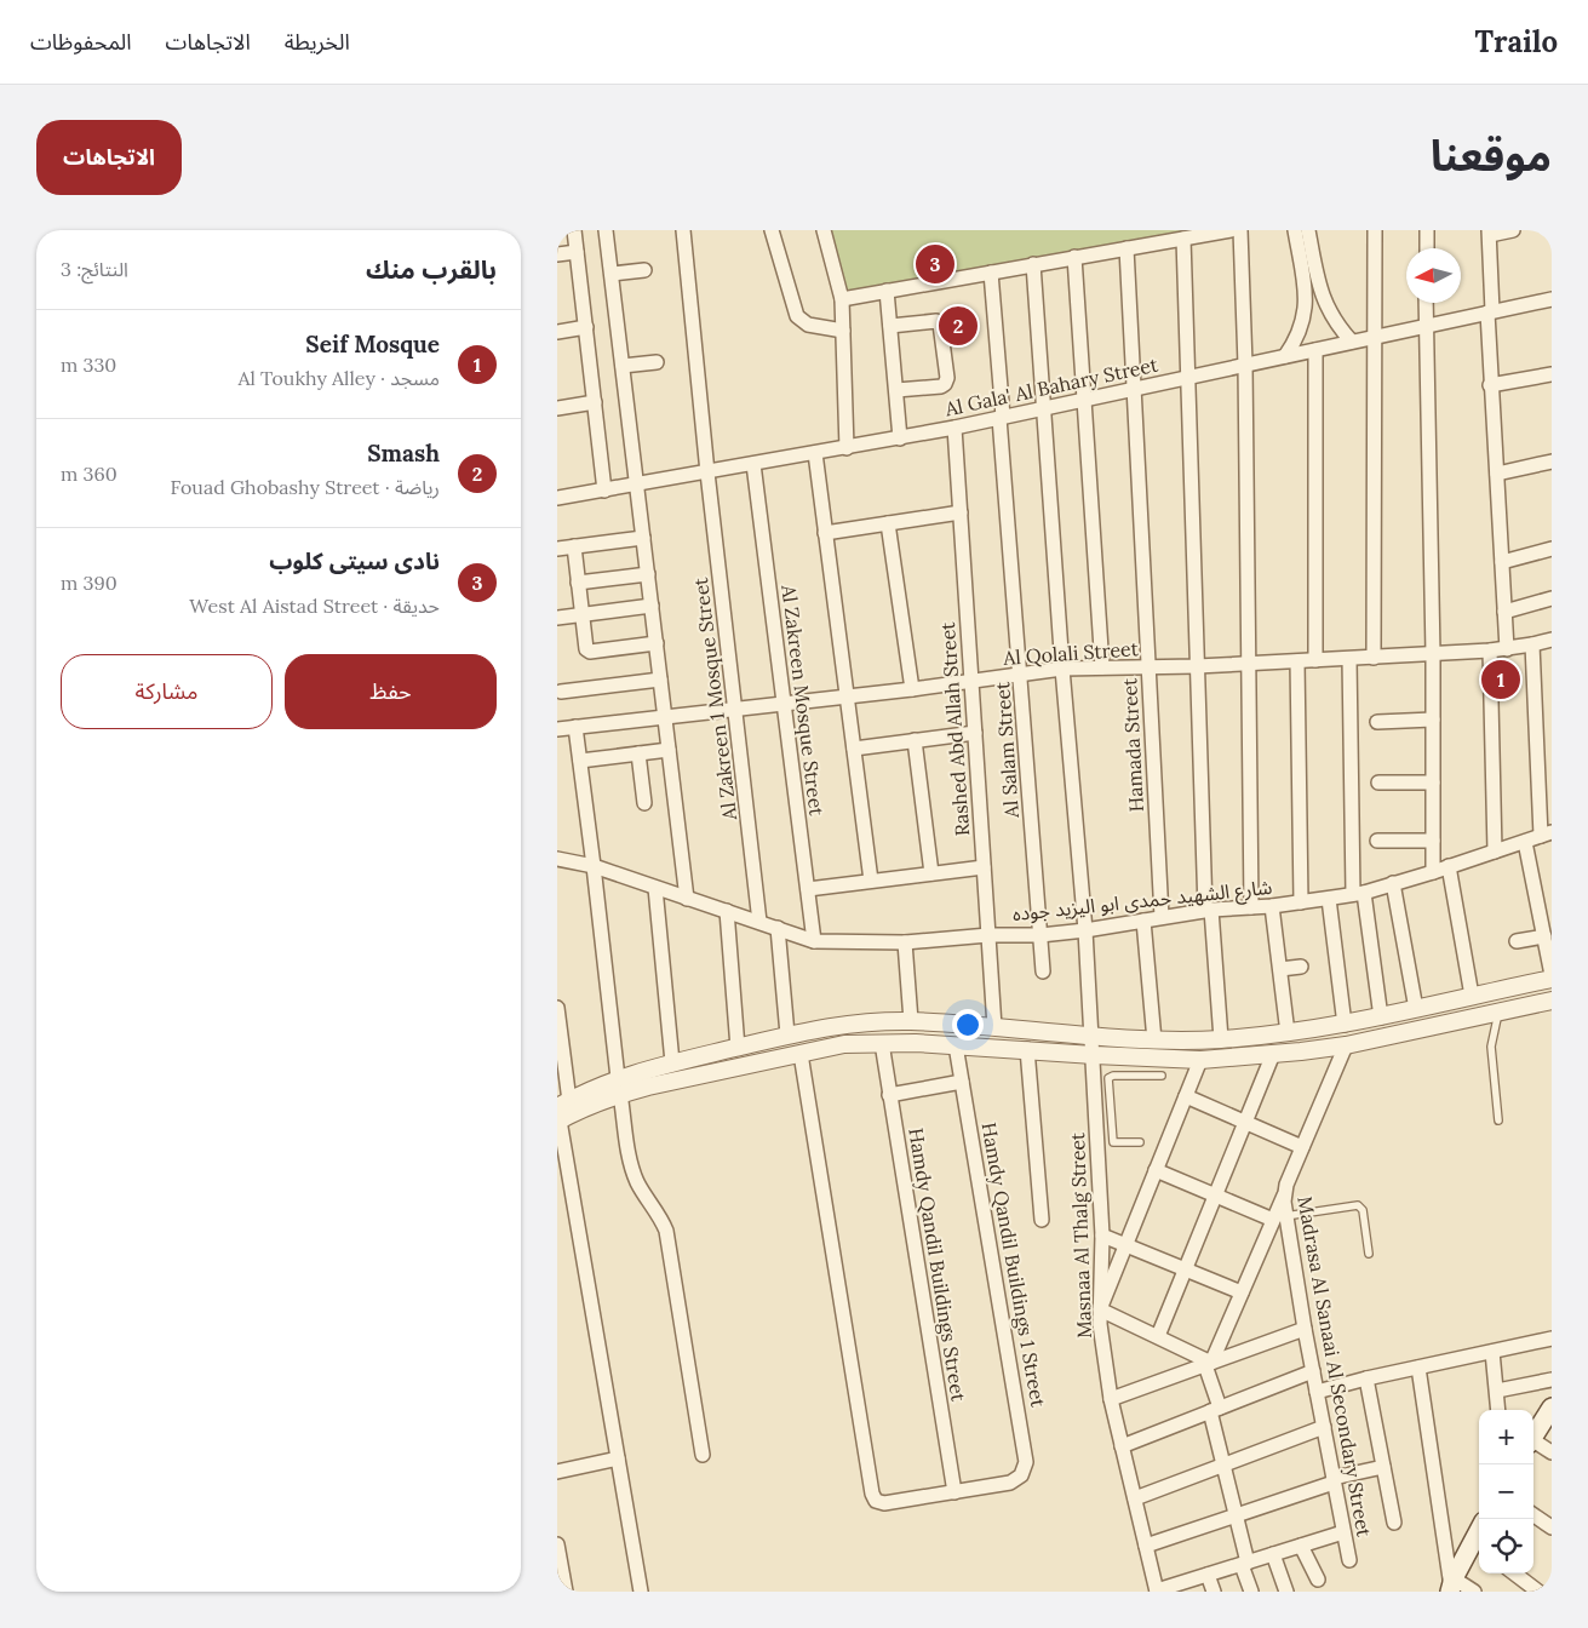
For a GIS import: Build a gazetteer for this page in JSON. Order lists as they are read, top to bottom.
{
  "streets": {
    "street": [
      "Al Gala' Al Bahary Street",
      "Al Qolali Street",
      "Al Zakreen 1 Mosque Street",
      "Al Zakreen Mosque Street",
      "Rashed Abd Allah Street",
      "Hamada Street",
      "Al Salam Street",
      "شارع الشهيد حمدى ابو اليزيد جوده",
      "Masnaa Al Thalg Street",
      "Hamdy Qandil Buildings Street",
      "Hamdy Qandil Buildings 1 Street",
      "Madrasa Al Sanaai Al Secondary Street"
    ]
  },
  "crossings": [
    ["Al Gala' Al Bahary Street", "Al Zakreen 1 Mosque Street"],
    ["Al Gala' Al Bahary Street", "Al Zakreen Mosque Street"],
    ["Al Gala' Al Bahary Street", "Rashed Abd Allah Street"],
    ["Al Gala' Al Bahary Street", "Hamada Street"],
    ["Al Gala' Al Bahary Street", "Al Salam Street"],
    ["Al Gala' Al Bahary Street", "Masnaa Al Thalg Street"],
    ["Al Qolali Street", "Al Zakreen 1 Mosque Street"],
    ["Al Qolali Street", "Al Zakreen Mosque Street"],
    ["Al Qolali Street", "Rashed Abd Allah Street"],
    ["Al Qolali Street", "Hamada Street"],
    ["Al Qolali Street", "Al Salam Street"],
    ["Al Qolali Street", "Masnaa Al Thalg Street"],
    ["Al Zakreen 1 Mosque Street", "شارع الشهيد حمدى ابو اليزيد جوده"],
    ["Al Zakreen Mosque Street", "شارع الشهيد حمدى ابو اليزيد جوده"],
    ["Rashed Abd Allah Street", "شارع الشهيد حمدى ابو اليزيد جوده"],
    ["Hamada Street", "شارع الشهيد حمدى ابو اليزيد جوده"],
    ["Al Salam Street", "شارع الشهيد حمدى ابو اليزيد جوده"],
    ["شارع الشهيد حمدى ابو اليزيد جوده", "Masnaa Al Thalg Street"],
    ["Hamdy Qandil Buildings Street", "Hamdy Qandil Buildings 1 Street"]
  ],
  "north": "left",
  "page": {
    "header": "Trailo",
    "nav": ["الخريطة", "الاتجاهات", "المحفوظات"],
    "title": "موقعنا",
    "buttons": [
      "الاتجاهات",
      ["حفظ", "مشاركة"]
    ],
    "heading": ["بالقرب منك", "النتائج: 3"],
    "pins": ["3", "2", "1"],
    "list": [
      {
        "mark": "1",
        "name": "Seif Mosque",
        "note": "مسجد · Al Toukhy Alley",
        "value": "330 m"
      },
      {
        "mark": "2",
        "name": "Smash",
        "note": "رياضة · Fouad Ghobashy Street",
        "value": "360 m"
      },
      {
        "mark": "3",
        "name": "نادى سيتى كلوب",
        "note": "حديقة · West Al Aistad Street",
        "value": "390 m"
      }
    ],
    "map_buttons": ["+", "−"]
  }
}
